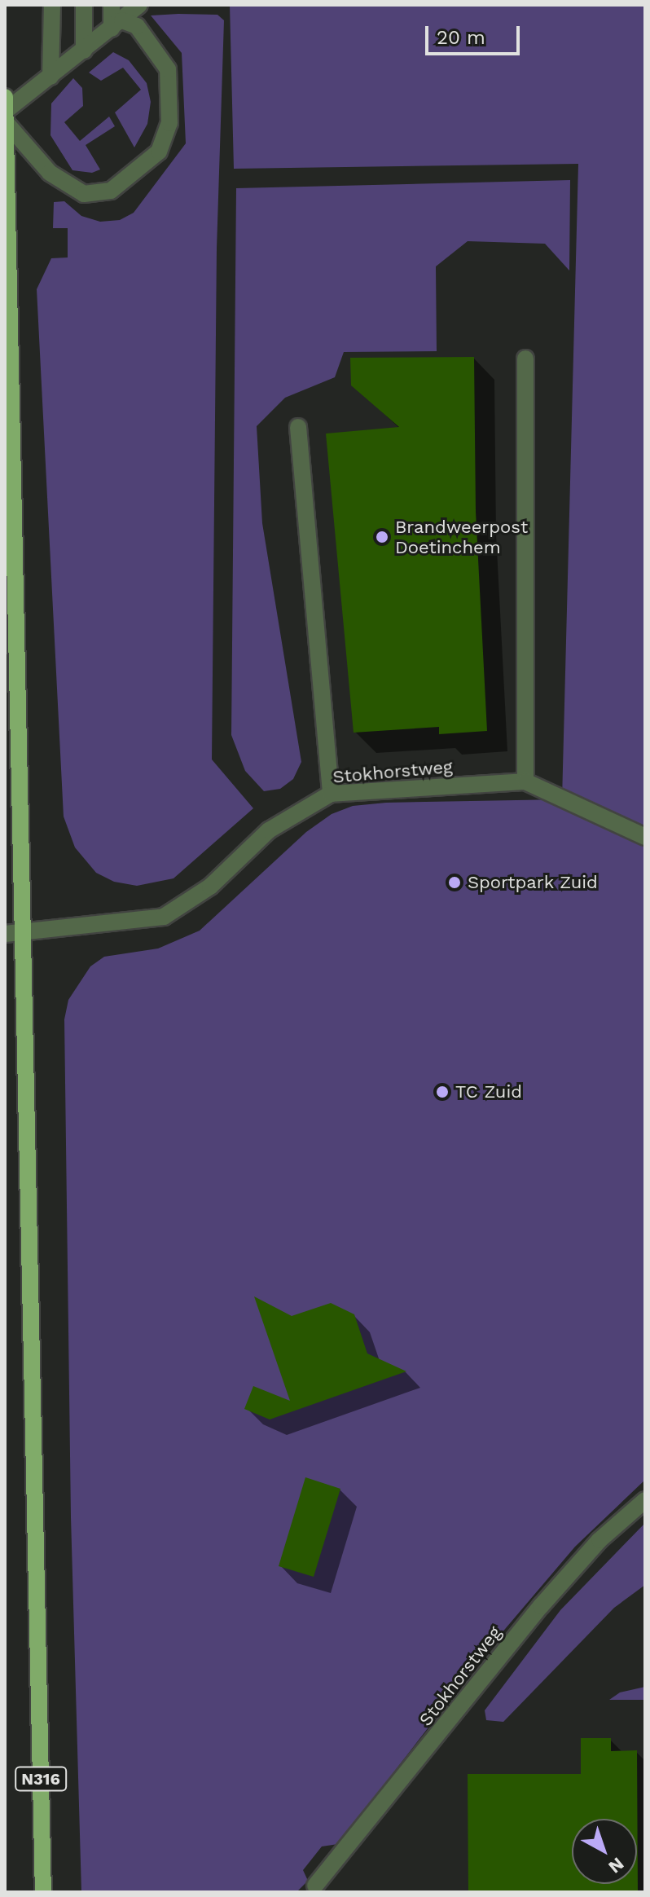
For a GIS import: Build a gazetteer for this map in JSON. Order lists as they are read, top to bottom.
{
  "streets": {
    "main road": ["N316"],
    "street": ["Stokhorstweg"]
  },
  "crossings": [
    ["Stokhorstweg", "N316"]
  ],
  "places": ["Brandweerpost Doetinchem", "Sportpark Zuid", "TC Zuid"],
  "scale_bar": "20 m",
  "north": "bottom right"
}
